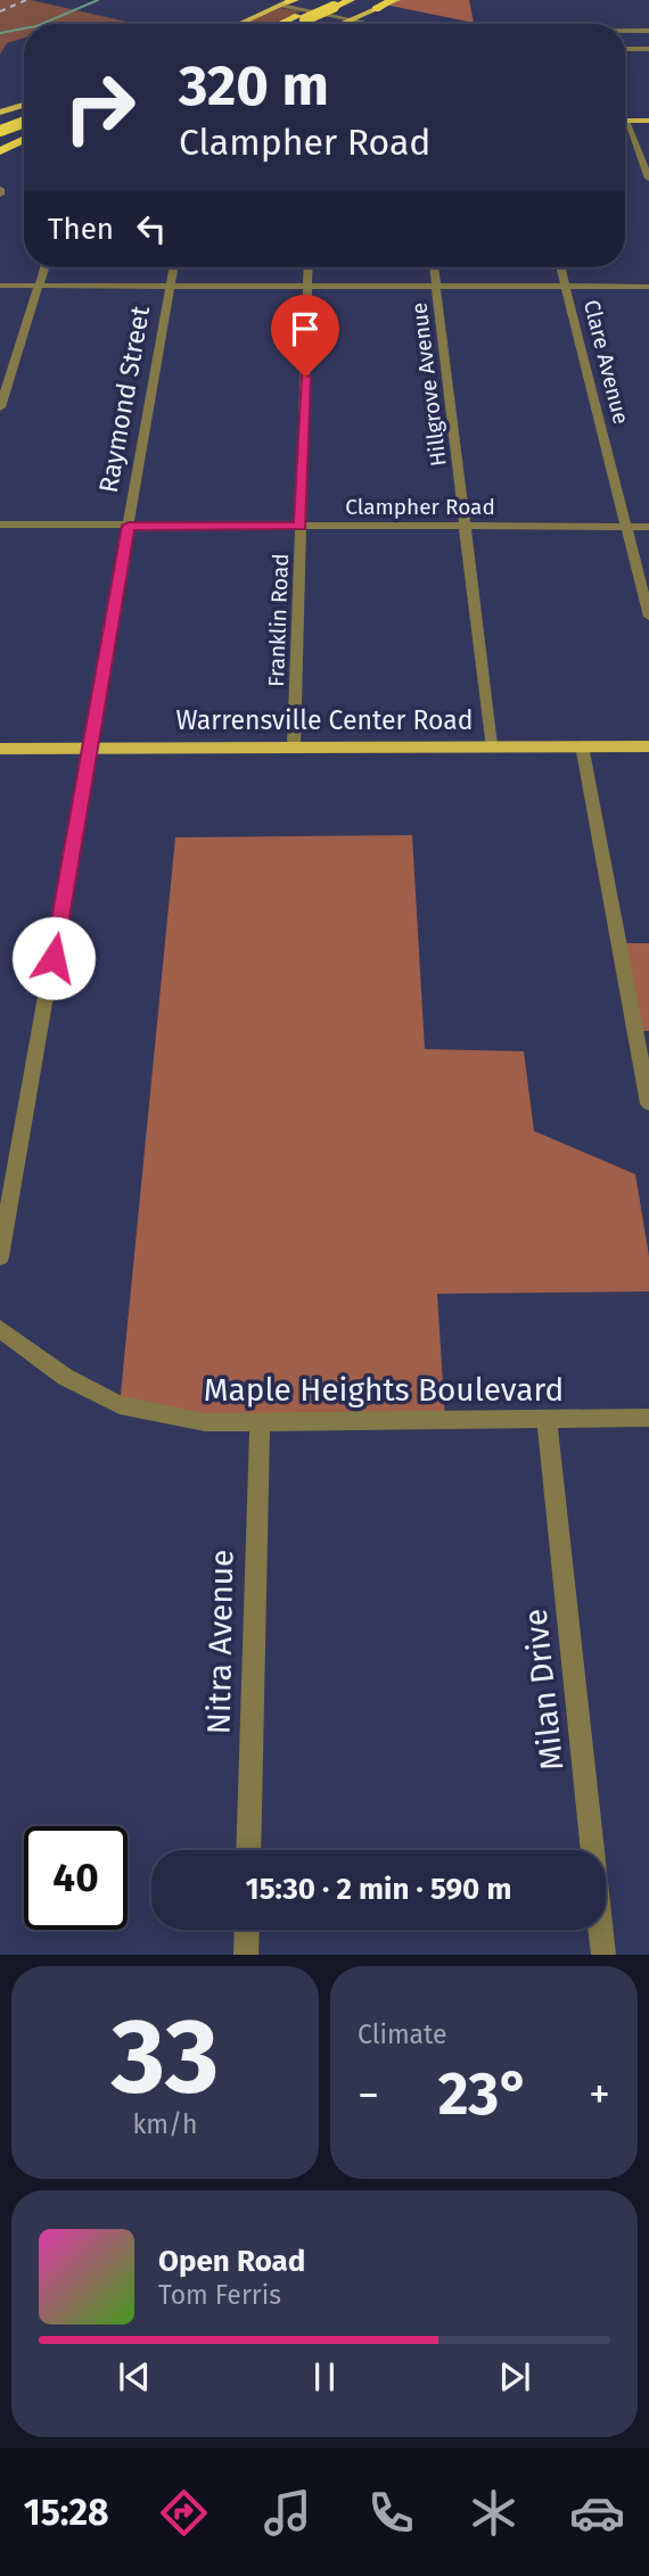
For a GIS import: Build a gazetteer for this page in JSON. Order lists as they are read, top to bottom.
{
  "streets": {
    "main road": ["Warrensville Center Road"],
    "street": [
      "Clare Avenue",
      "Hillgrove Avenue",
      "Raymond Street",
      "Clampher Road",
      "Franklin Road",
      "Maple Heights Boulevard",
      "Nitra Avenue",
      "Milan Drive"
    ]
  },
  "crossings": [
    ["Clare Avenue", "Clampher Road"],
    ["Hillgrove Avenue", "Clampher Road"],
    ["Hillgrove Avenue", "Warrensville Center Road"],
    ["Raymond Street", "Clampher Road"],
    ["Raymond Street", "Warrensville Center Road"],
    ["Clampher Road", "Franklin Road"],
    ["Franklin Road", "Warrensville Center Road"],
    ["Maple Heights Boulevard", "Nitra Avenue"],
    ["Maple Heights Boulevard", "Milan Drive"]
  ],
  "page": {
    "turn": ["320 m", "Clampher Road"],
    "then": "Then",
    "limit": "40",
    "trip": "15:30 · 2 min · 590 m",
    "tile": [
      ["33", "km/h"],
      "Climate"
    ],
    "heat": ["−", "23°", "+"],
    "song": ["Open Road", "Tom Ferris"],
    "tabs": "15:28"
  }
}
